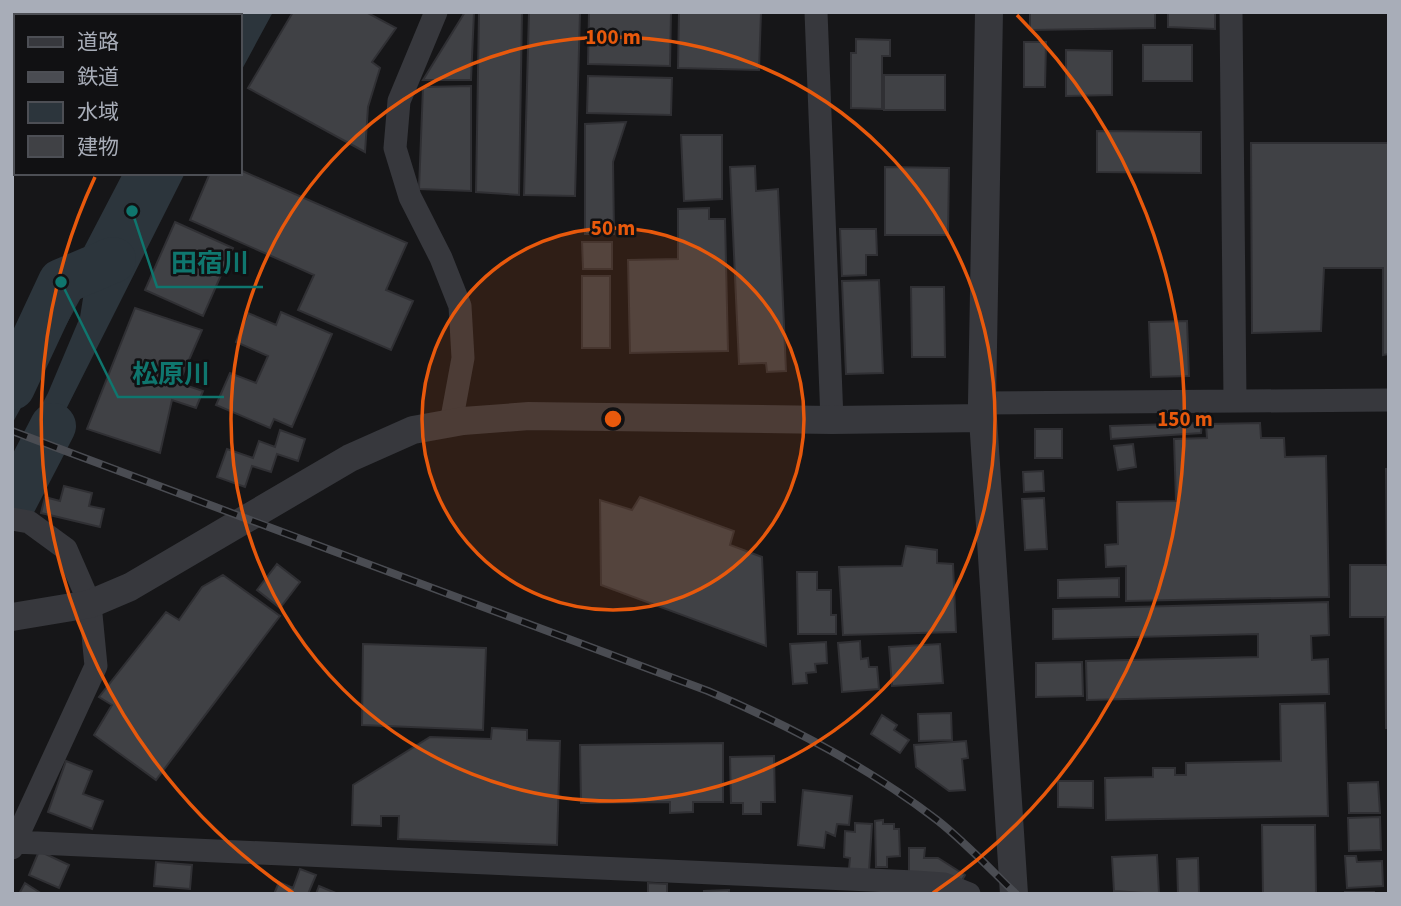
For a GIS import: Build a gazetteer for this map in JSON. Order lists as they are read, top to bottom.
{
  "places": ["田宿川", "松原川"],
  "legend": [
    "道路",
    "鉄道",
    "水域",
    "建物"
  ],
  "rings": ["100 m", "50 m", "150 m"]
}
